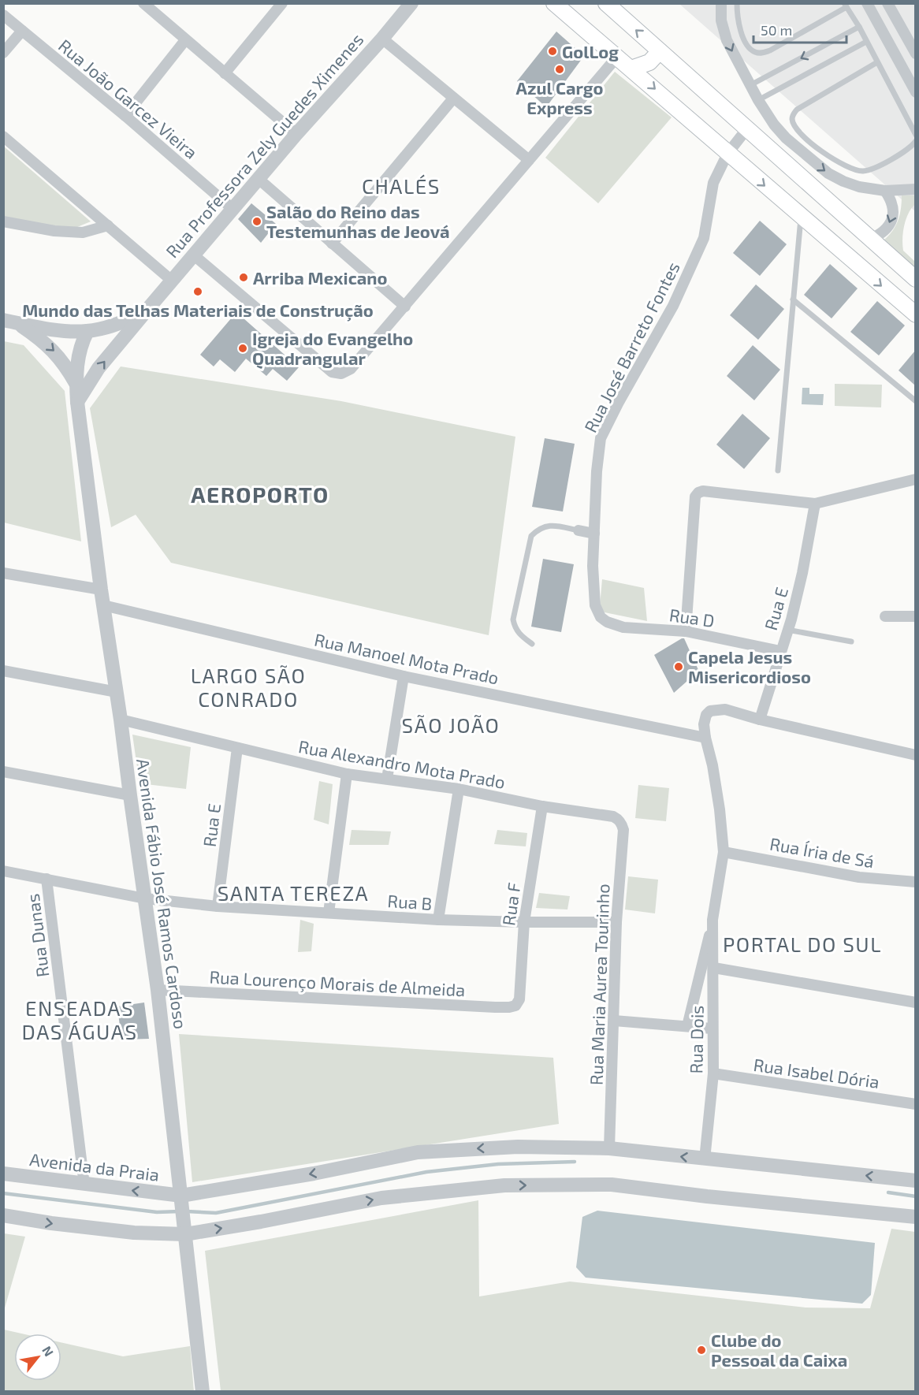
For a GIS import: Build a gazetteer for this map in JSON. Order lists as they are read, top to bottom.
{
  "streets": {
    "street": [
      "Rua João Garcez Vieira",
      "Rua Professora Zely Guedes Ximenes",
      "Rua José Barreto Fontes",
      "Rua E",
      "Rua D",
      "Rua Manoel Mota Prado",
      "Rua Alexandro Mota Prado",
      "Rua Íria de Sá",
      "Avenida Fábio José Ramos Cardoso",
      "Rua B",
      "Rua F",
      "Rua Dunas",
      "Rua Lourenço Morais de Almeida",
      "Rua Maria Aurea Tourinho",
      "Rua Dois",
      "Rua Isabel Dória",
      "Avenida da Praia"
    ]
  },
  "crossings": [
    ["Rua João Garcez Vieira", "Rua Professora Zely Guedes Ximenes"],
    ["Rua Professora Zely Guedes Ximenes", "Avenida Fábio José Ramos Cardoso"],
    ["Rua José Barreto Fontes", "Rua D"],
    ["Rua E", "Rua D"],
    ["Rua E", "Rua Alexandro Mota Prado"],
    ["Rua E", "Rua B"],
    ["Rua E", "Rua Dois"],
    ["Rua Manoel Mota Prado", "Avenida Fábio José Ramos Cardoso"],
    ["Rua Manoel Mota Prado", "Rua Dois"],
    ["Rua Alexandro Mota Prado", "Avenida Fábio José Ramos Cardoso"],
    ["Rua Alexandro Mota Prado", "Rua F"],
    ["Rua Alexandro Mota Prado", "Rua Maria Aurea Tourinho"],
    ["Rua Íria de Sá", "Rua Dois"],
    ["Avenida Fábio José Ramos Cardoso", "Rua B"],
    ["Avenida Fábio José Ramos Cardoso", "Rua Lourenço Morais de Almeida"],
    ["Avenida Fábio José Ramos Cardoso", "Avenida da Praia"],
    ["Rua B", "Rua F"],
    ["Rua B", "Rua Dunas"],
    ["Rua B", "Rua Maria Aurea Tourinho"],
    ["Rua F", "Rua Lourenço Morais de Almeida"],
    ["Rua Dunas", "Avenida da Praia"],
    ["Rua Maria Aurea Tourinho", "Avenida da Praia"],
    ["Rua Dois", "Rua Isabel Dória"],
    ["Rua Dois", "Avenida da Praia"]
  ],
  "districts": [
    "CHALÉS",
    "AEROPORTO",
    "LARGO SÃO CONRADO",
    "SÃO JOÃO",
    "SANTA TEREZA",
    "PORTAL DO SUL",
    "ENSEADAS DAS ÁGUAS"
  ],
  "places": [
    "GolLog",
    "Azul Cargo Express",
    "Salão do Reino das Testemunhas de Jeová",
    "Arriba Mexicano",
    "Mundo das Telhas Materiais de Construção",
    "Igreja do Evangelho Quadrangular",
    "Capela Jesus Misericordioso",
    "Clube do Pessoal da Caixa"
  ],
  "scale_bar": "50 m",
  "north": "top right"
}
